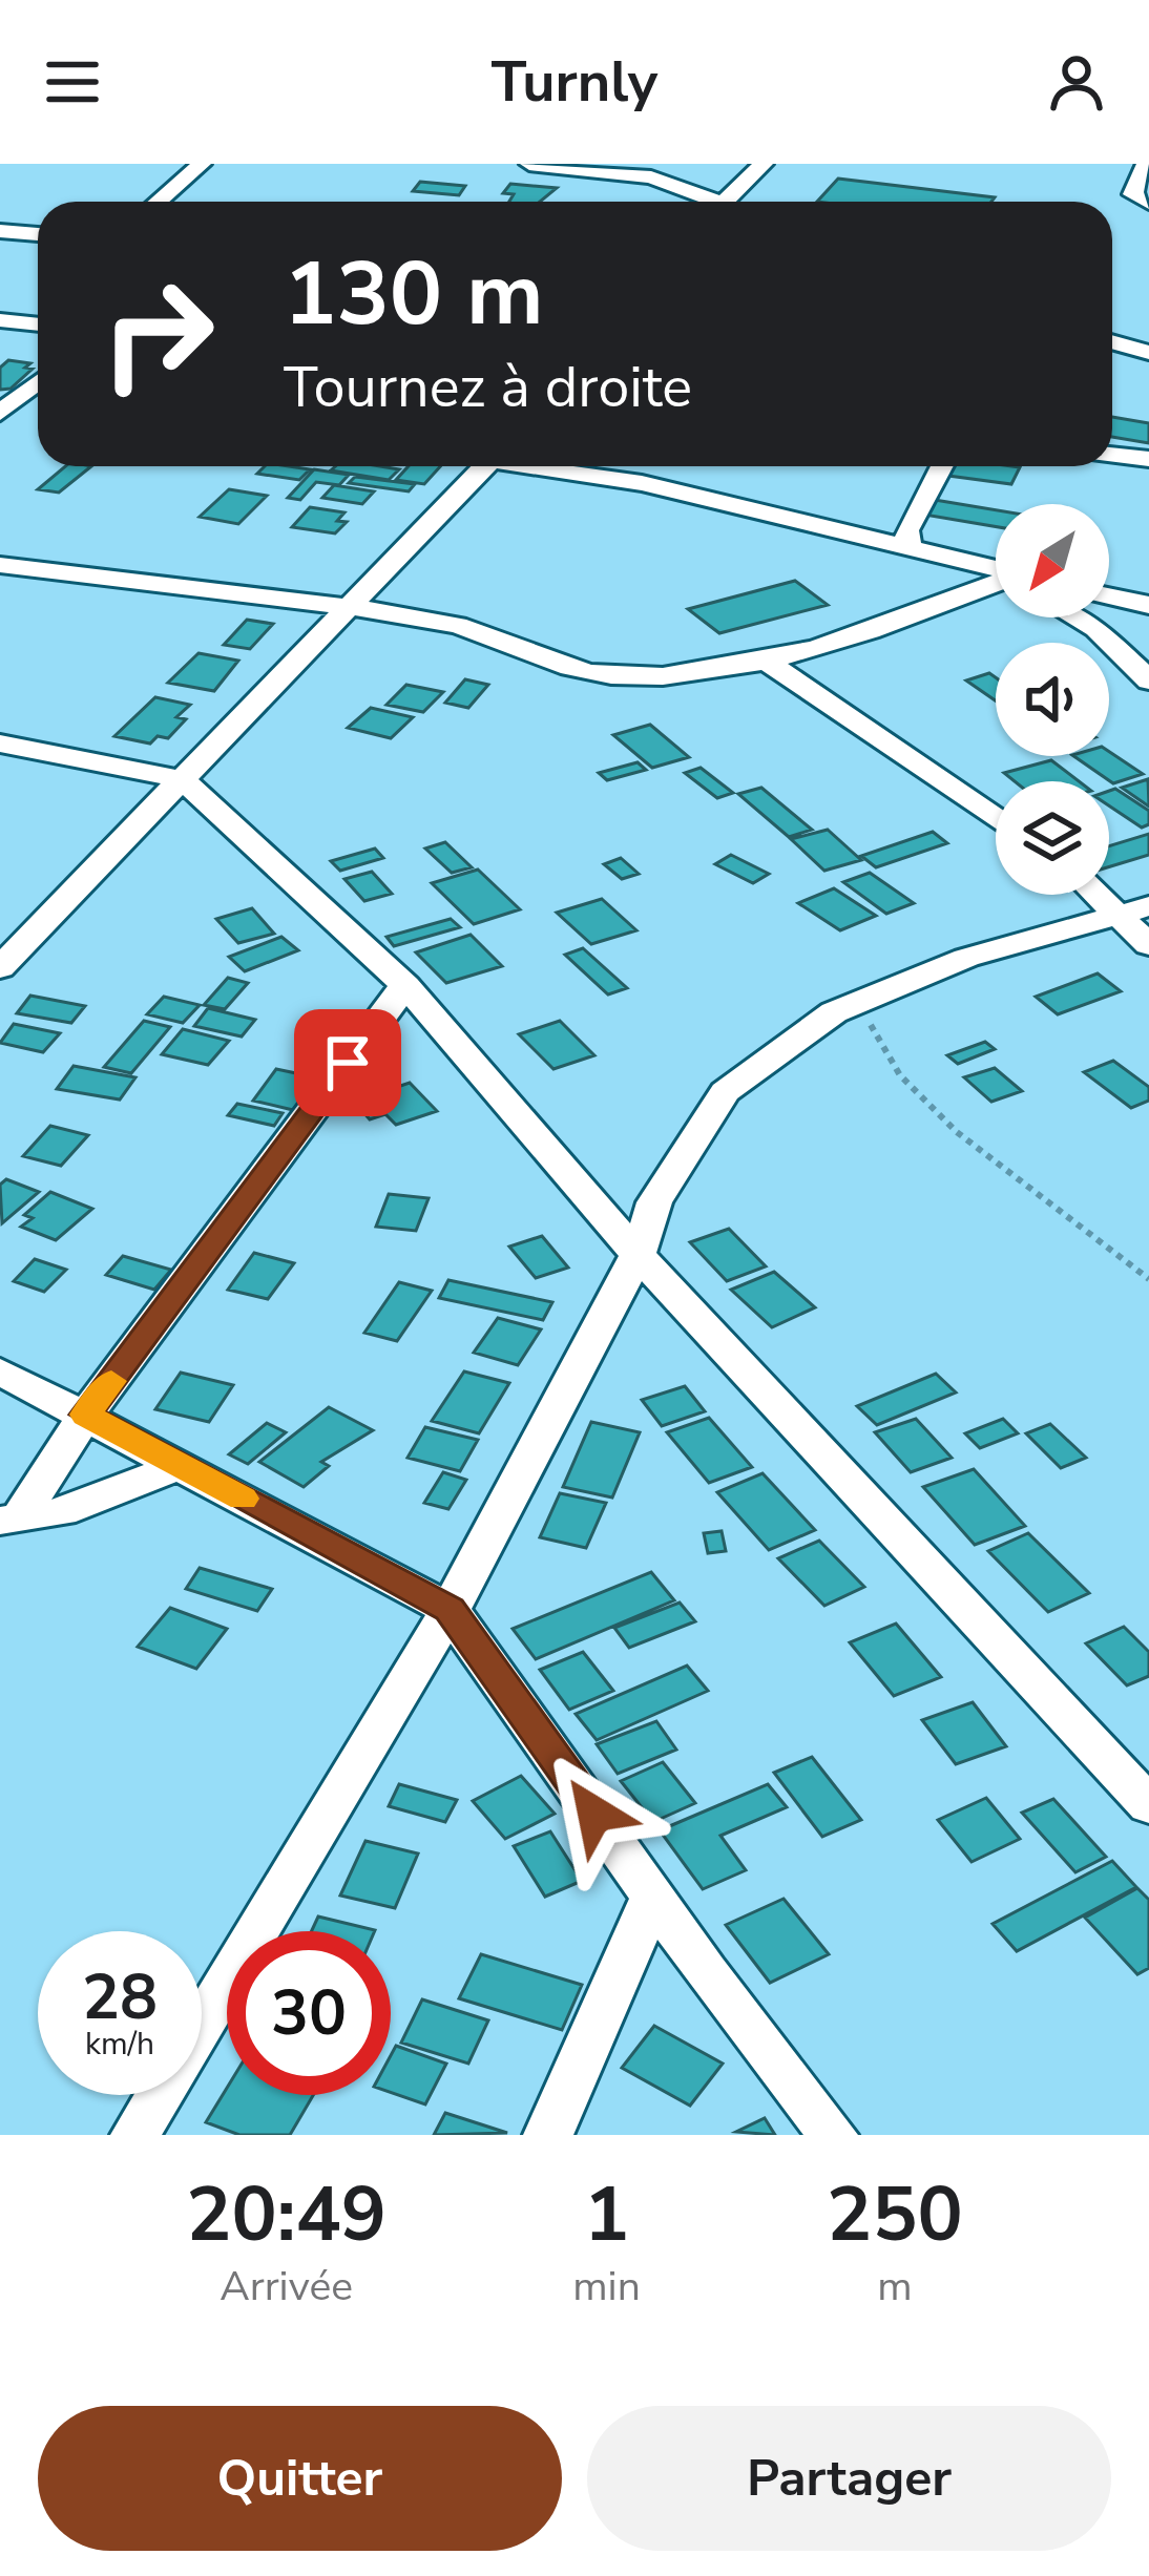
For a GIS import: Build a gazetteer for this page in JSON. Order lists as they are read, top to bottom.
{
  "north": "bottom left",
  "page": {
    "header": "Turnly",
    "turn": ["130 m", "Tournez à droite"],
    "speed": "28 km/h",
    "limit": "30",
    "eta": [
      "20:49",
      "Arrivée",
      "1",
      "min",
      "250",
      "m"
    ],
    "buttons": ["Quitter", "Partager"]
  }
}
